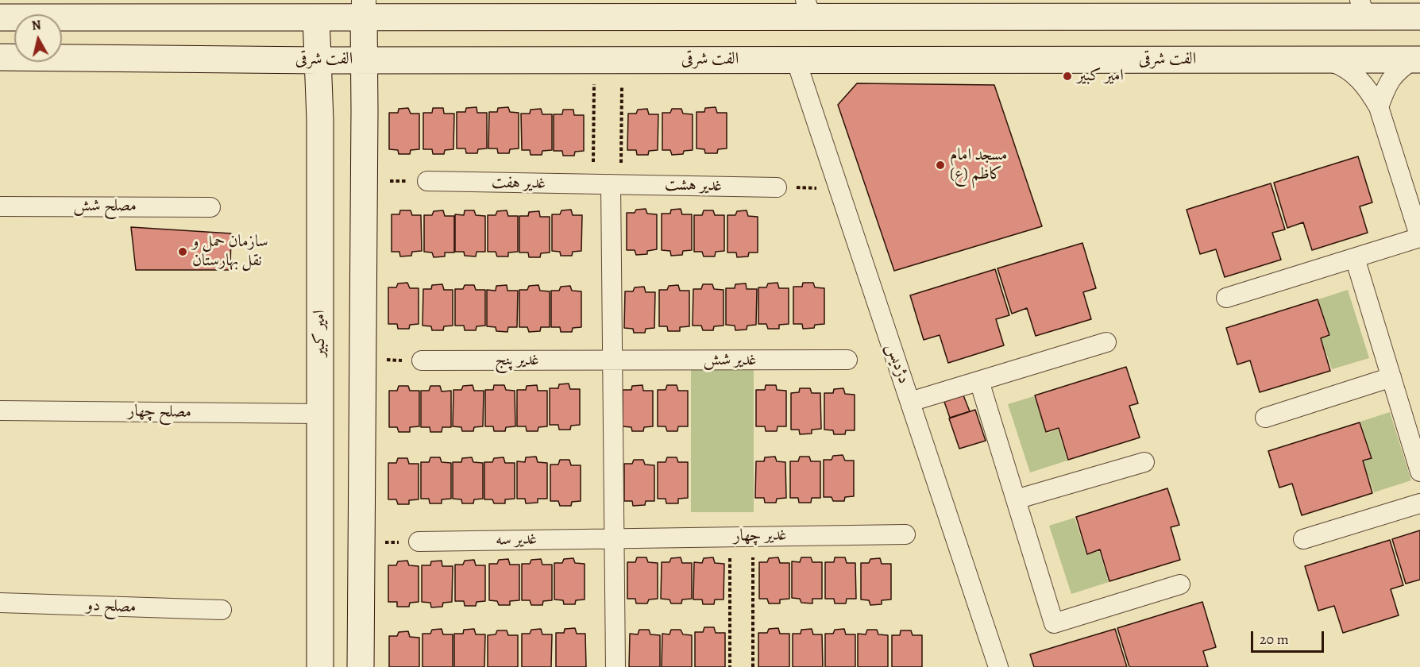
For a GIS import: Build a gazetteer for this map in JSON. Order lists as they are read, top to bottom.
{
  "streets": {
    "main road": ["الفت شرقی", "امیر کبیر"],
    "street": [
      "غدیر هفت",
      "غدیر هشت",
      "مصلح شش",
      "غدیر پنج",
      "غدیر شش",
      "دژدیس",
      "مصلح چهار",
      "غدیر چهار",
      "غدیر سه",
      "مصلح دو"
    ]
  },
  "crossings": [
    ["الفت شرقی", "امیر کبیر"],
    ["الفت شرقی", "دژدیس"],
    ["غدیر هفت", "غدیر هشت"],
    ["امیر کبیر", "مصلح چهار"],
    ["غدیر پنج", "غدیر شش"],
    ["غدیر چهار", "غدیر سه"]
  ],
  "places": ["امیر کبیر", "مسجد امام کاظم (ع)", "سازمان حمل و نقل بهارستان"],
  "scale_bar": "20 m",
  "north": "top"
}
